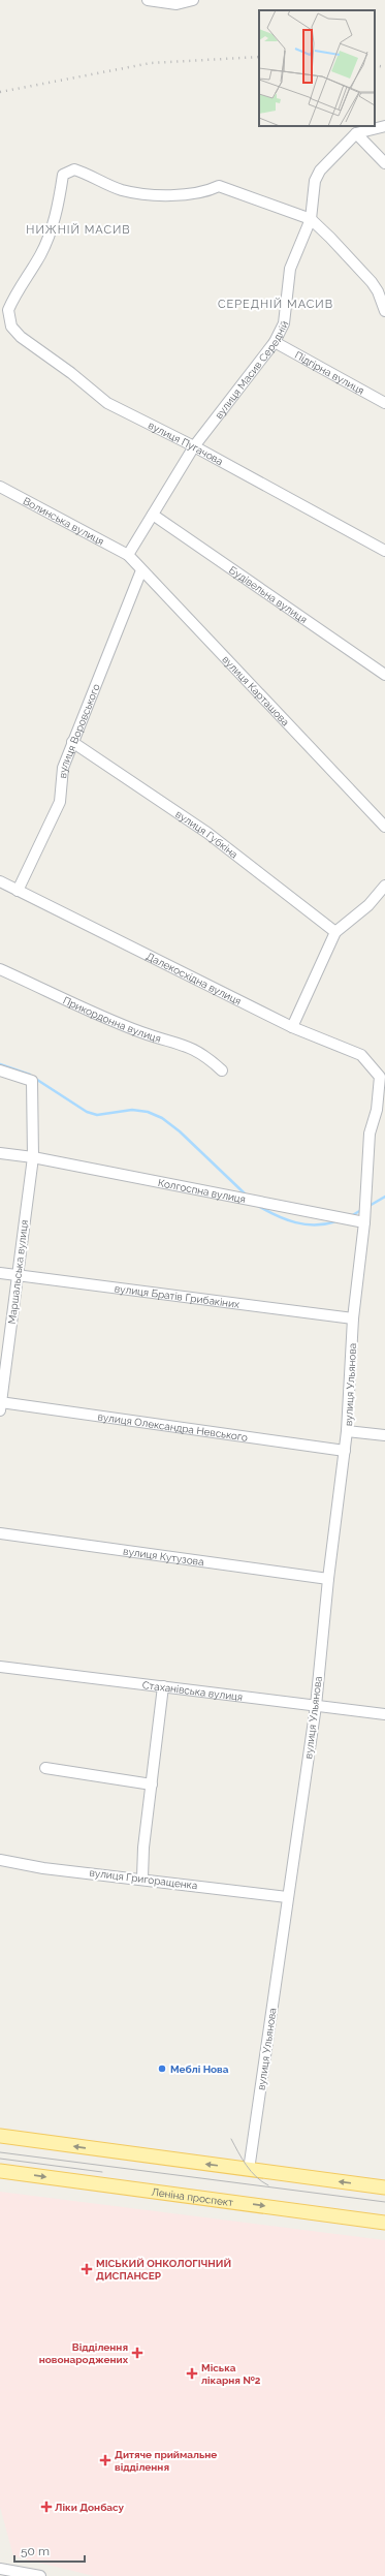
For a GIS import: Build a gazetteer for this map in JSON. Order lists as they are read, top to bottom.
{
  "streets": {
    "main road": ["Леніна проспект"],
    "street": [
      "вулиця Масив Середній",
      "Підгірна вулиця",
      "вулиця Пугачова",
      "Волинська вулиця",
      "Будівельна вулиця",
      "вулиця Карташова",
      "вулиця Воровського",
      "вулиця Губкіна",
      "Далекосхідна вулиця",
      "Прикордонна вулиця",
      "Колгоспна вулиця",
      "Маршальська вулиця",
      "вулиця Братів Грибакіних",
      "вулиця Ульянова",
      "вулиця Олександра Невського",
      "вулиця Кутузова",
      "Стаханівська вулиця",
      "вулиця Григоращенка"
    ]
  },
  "crossings": [
    ["вулиця Масив Середній", "Підгірна вулиця"],
    ["вулиця Масив Середній", "вулиця Пугачова"],
    ["вулиця Масив Середній", "Волинська вулиця"],
    ["вулиця Масив Середній", "Будівельна вулиця"],
    ["вулиця Масив Середній", "вулиця Карташова"],
    ["Волинська вулиця", "вулиця Карташова"],
    ["вулиця Карташова", "вулиця Воровського"],
    ["вулиця Воровського", "вулиця Губкіна"],
    ["вулиця Воровського", "Далекосхідна вулиця"],
    ["Колгоспна вулиця", "Маршальська вулиця"],
    ["Колгоспна вулиця", "вулиця Ульянова"],
    ["Маршальська вулиця", "вулиця Братів Грибакіних"],
    ["Маршальська вулиця", "вулиця Олександра Невського"],
    ["вулиця Братів Грибакіних", "вулиця Ульянова"],
    ["вулиця Ульянова", "вулиця Олександра Невського"],
    ["вулиця Ульянова", "вулиця Кутузова"],
    ["вулиця Ульянова", "Стаханівська вулиця"],
    ["вулиця Ульянова", "вулиця Григоращенка"]
  ],
  "districts": ["НИЖНІЙ МАСИВ", "СЕРЕДНІЙ МАСИВ"],
  "places": {
    "other": ["Меблі Нова"],
    "health": [
      "МІСЬКИЙ ОНКОЛОГІЧНИЙ ДИСПАНСЕР",
      "Відділення новонароджених",
      "Міська лікарня №2",
      "Дитяче приймальне відділення",
      "Ліки Донбасу"
    ]
  },
  "scale_bar": "50 m"
}
